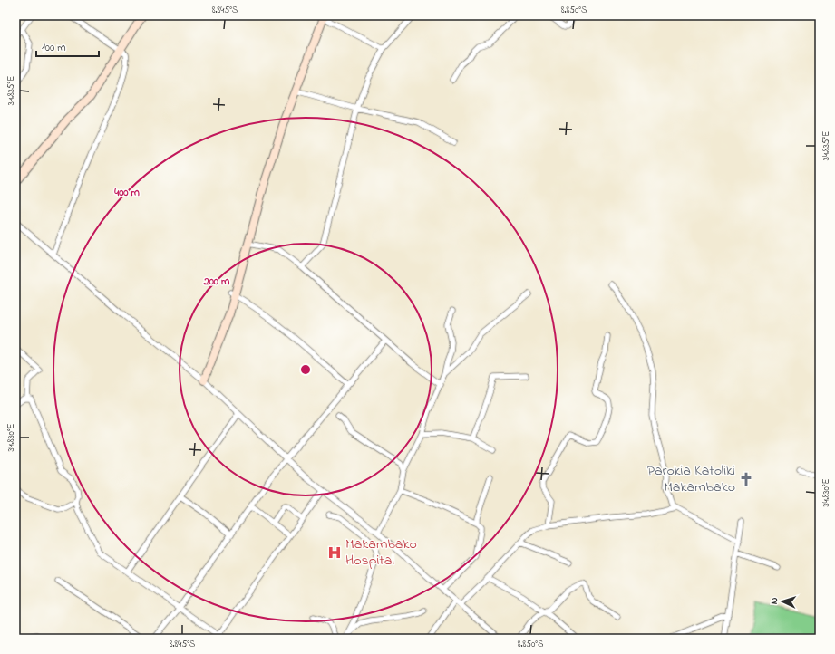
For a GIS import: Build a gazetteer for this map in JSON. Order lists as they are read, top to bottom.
{
  "places": {
    "church": ["Parokia Katoliki Makambako"],
    "hospital": ["Makambako Hospital"]
  },
  "scale_bar": "100 m",
  "north": "left",
  "coordinates": [
    "8.845°S",
    "8.850°S",
    "34.835°E",
    "34.830°E"
  ],
  "rings": ["400 m", "200 m"]
}
